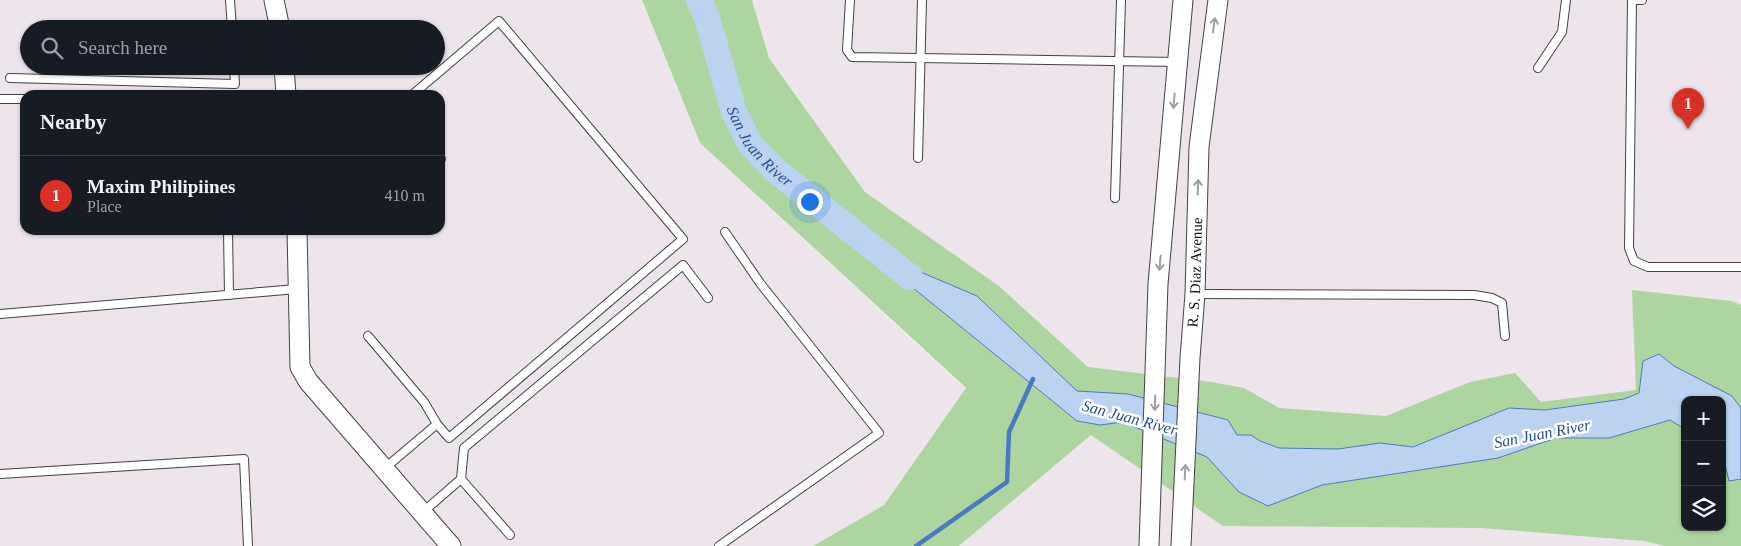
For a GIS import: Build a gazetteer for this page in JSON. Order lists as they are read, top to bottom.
{
  "streets": {
    "street": ["R. S. Diaz Avenue"]
  },
  "water": ["San Juan River"],
  "page": {
    "search": "Search here",
    "pins": "1",
    "heading": "Nearby",
    "list": [
      {
        "mark": "1",
        "name": "Maxim Philipiines",
        "note": "Place",
        "value": "410 m"
      }
    ],
    "map_buttons": ["+", "−"]
  }
}
